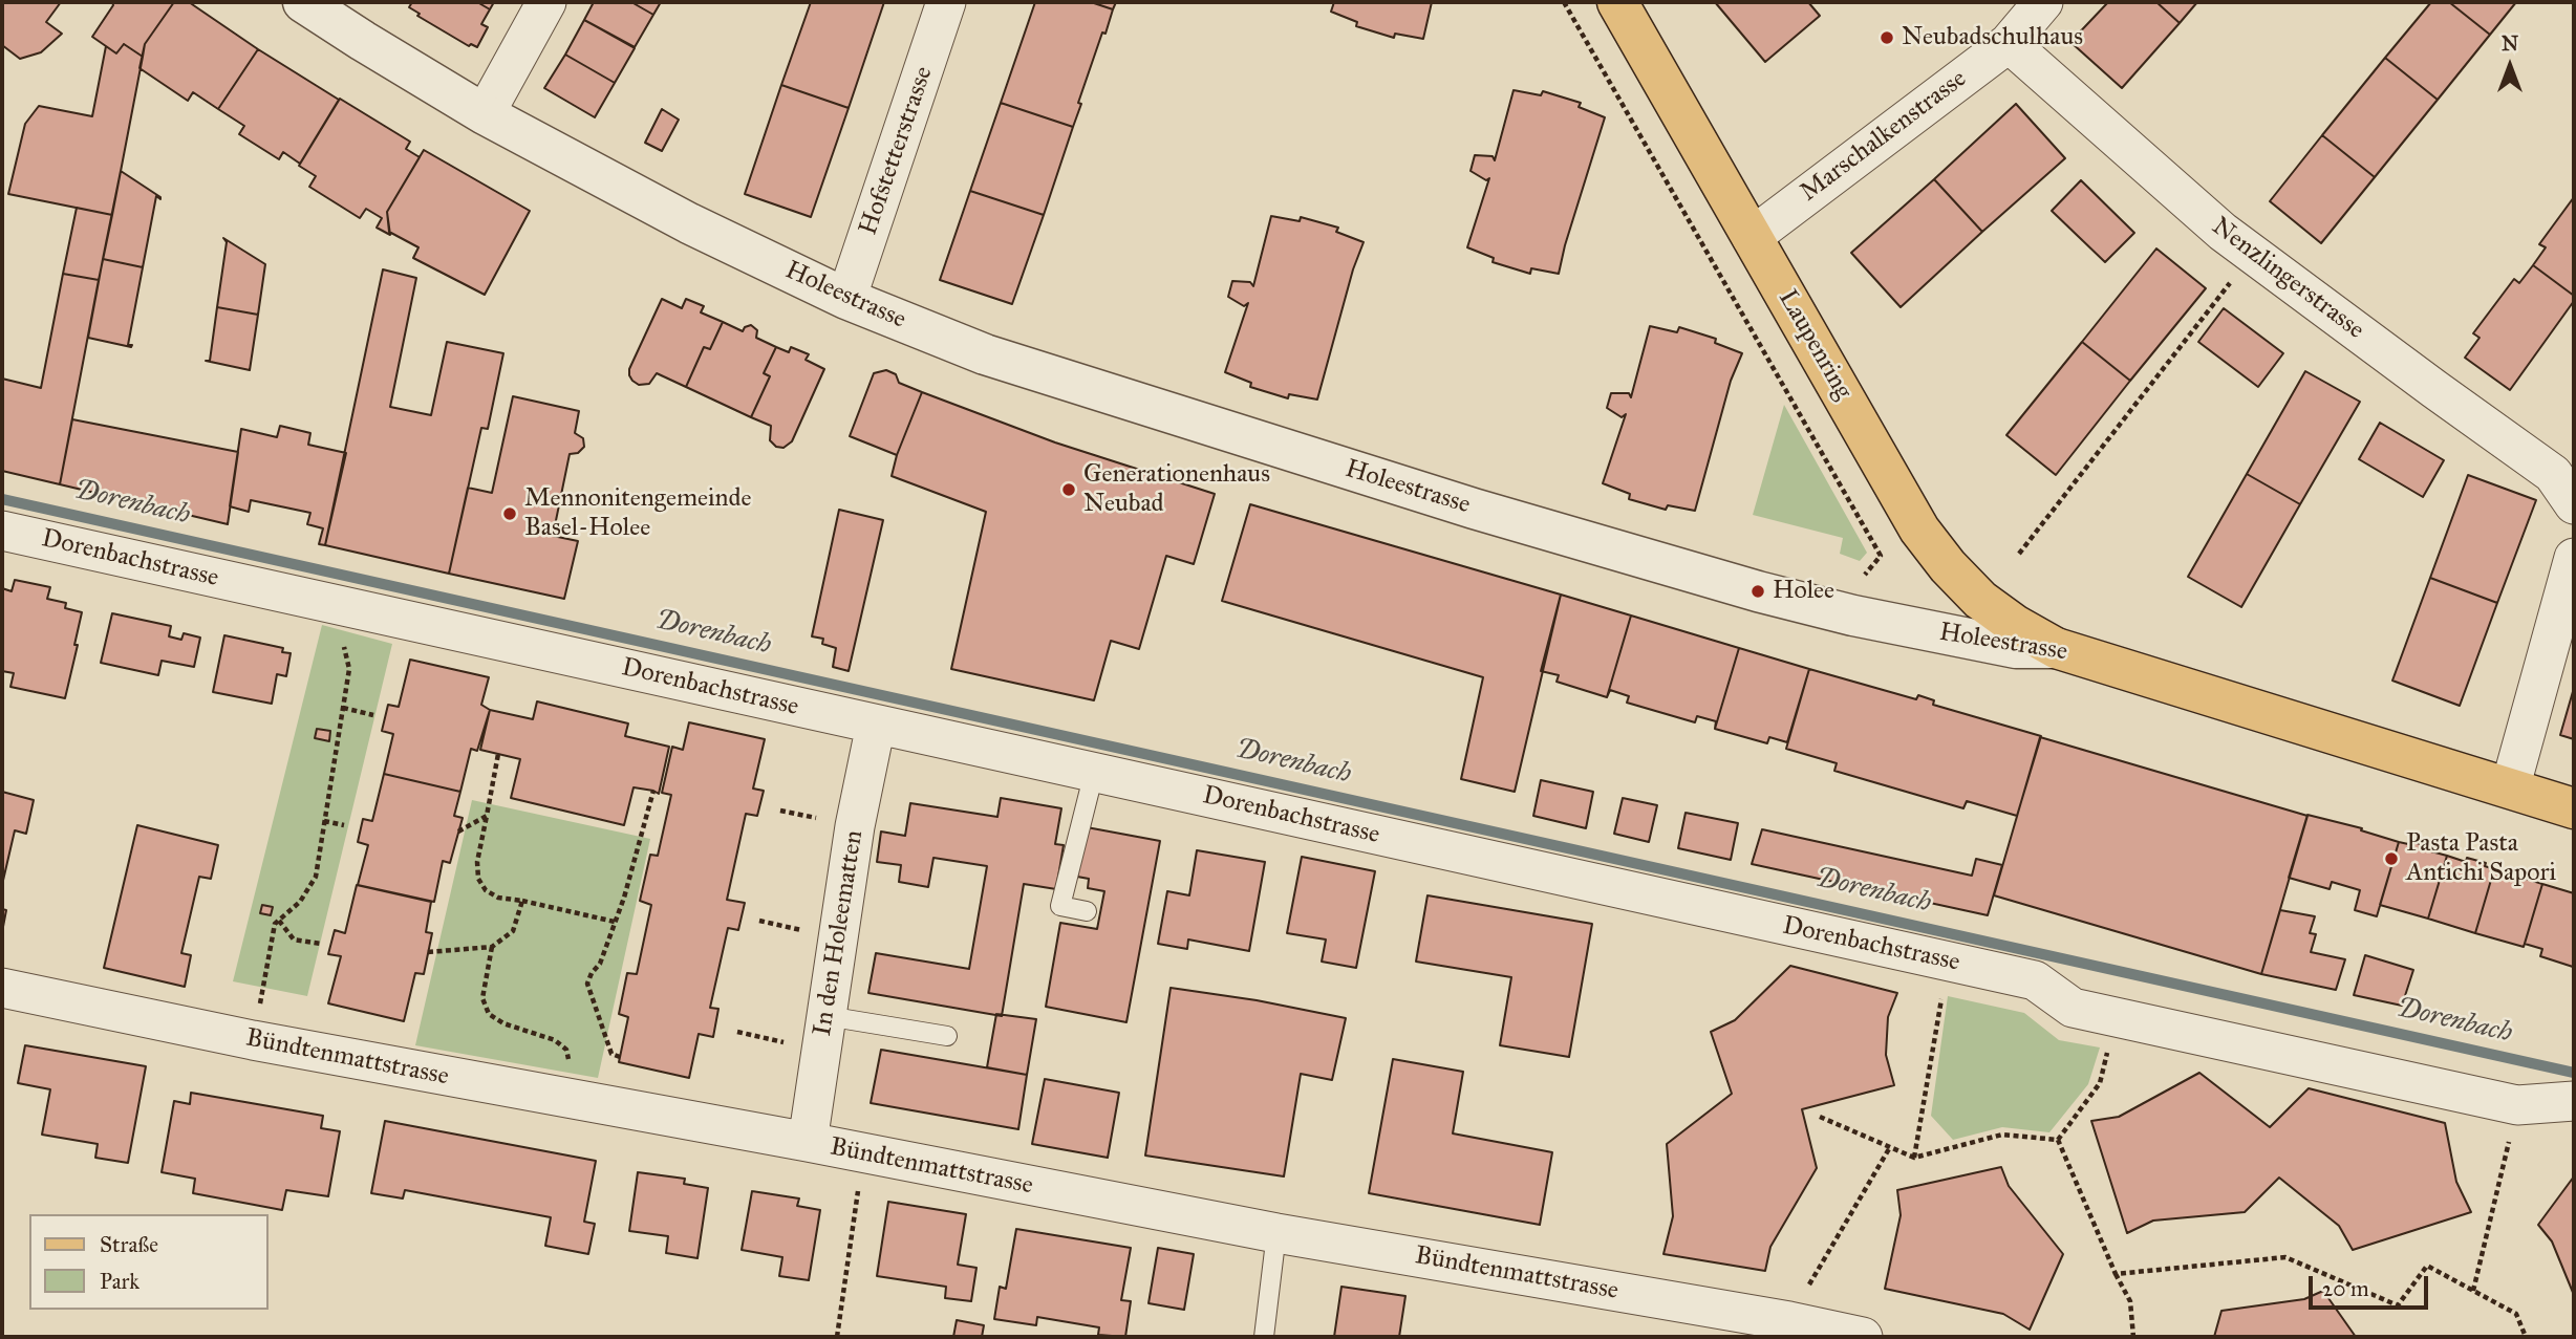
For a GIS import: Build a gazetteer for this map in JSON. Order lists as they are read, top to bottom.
{
  "streets": {
    "main road": ["Holeestrasse", "Laupenring"],
    "street": [
      "Marschalkenstrasse",
      "Hofstetterstrasse",
      "Nenzlingerstrasse",
      "Dorenbachstrasse",
      "In den Holeematten",
      "Bündtenmattstrasse"
    ]
  },
  "crossings": [
    ["Marschalkenstrasse", "Nenzlingerstrasse"],
    ["Marschalkenstrasse", "Laupenring"],
    ["Hofstetterstrasse", "Holeestrasse"],
    ["Holeestrasse", "Laupenring"],
    ["Dorenbachstrasse", "In den Holeematten"],
    ["In den Holeematten", "Bündtenmattstrasse"]
  ],
  "water": ["Dorenbach"],
  "places": [
    "Neubadschulhaus",
    "Generationenhaus Neubad",
    "Mennonitengemeinde Basel-Holee",
    "Holee",
    "Pasta Pasta Antichi Sapori"
  ],
  "legend": ["Straße", "Park"],
  "scale_bar": "20 m",
  "north": "top"
}
